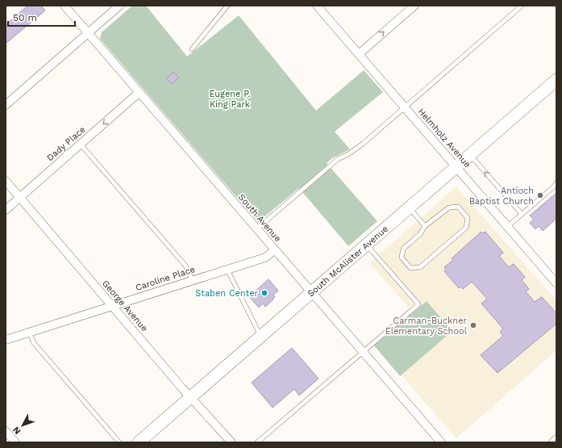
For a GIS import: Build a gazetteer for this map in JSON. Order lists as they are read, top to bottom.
{
  "streets": {
    "street": [
      "Helmholz Avenue",
      "Dady Place",
      "South Avenue",
      "South McAlister Avenue",
      "Caroline Place",
      "George Avenue"
    ]
  },
  "crossings": [
    ["Helmholz Avenue", "South McAlister Avenue"],
    ["Dady Place", "South Avenue"],
    ["Dady Place", "George Avenue"],
    ["South Avenue", "South McAlister Avenue"],
    ["South Avenue", "Caroline Place"],
    ["South McAlister Avenue", "George Avenue"],
    ["Caroline Place", "George Avenue"]
  ],
  "one_way": ["Dady Place"],
  "parks": ["Eugene P. King Park"],
  "places": ["Antioch Baptist Church", "Staben Center", "Carman-Buckner Elementary School"],
  "scale_bar": "50 m",
  "north": "bottom left"
}
